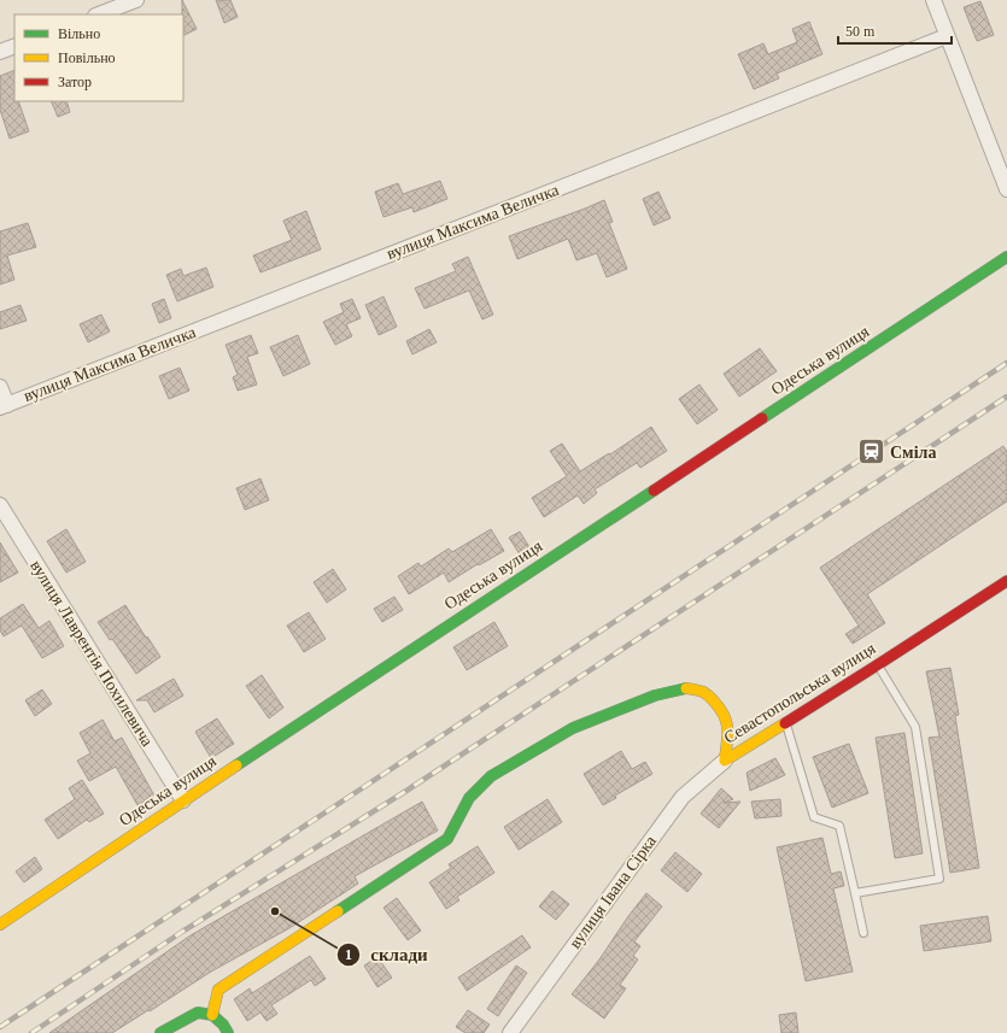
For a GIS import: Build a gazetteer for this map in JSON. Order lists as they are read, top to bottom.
{
  "streets": {
    "street": [
      "вулиця Максима Величка",
      "Одеська вулиця",
      "вулиця Лаврентія Похилевича",
      "Севастопольська вулиця",
      "вулиця Івана Сірка"
    ]
  },
  "crossings": [
    ["Одеська вулиця", "вулиця Лаврентія Похилевича"],
    ["Севастопольська вулиця", "вулиця Івана Сірка"]
  ],
  "places": {
    "station": ["Сміла"],
    "other": ["склади"]
  },
  "legend": ["Вільно", "Повільно", "Затор"],
  "scale_bar": "50 m"
}
